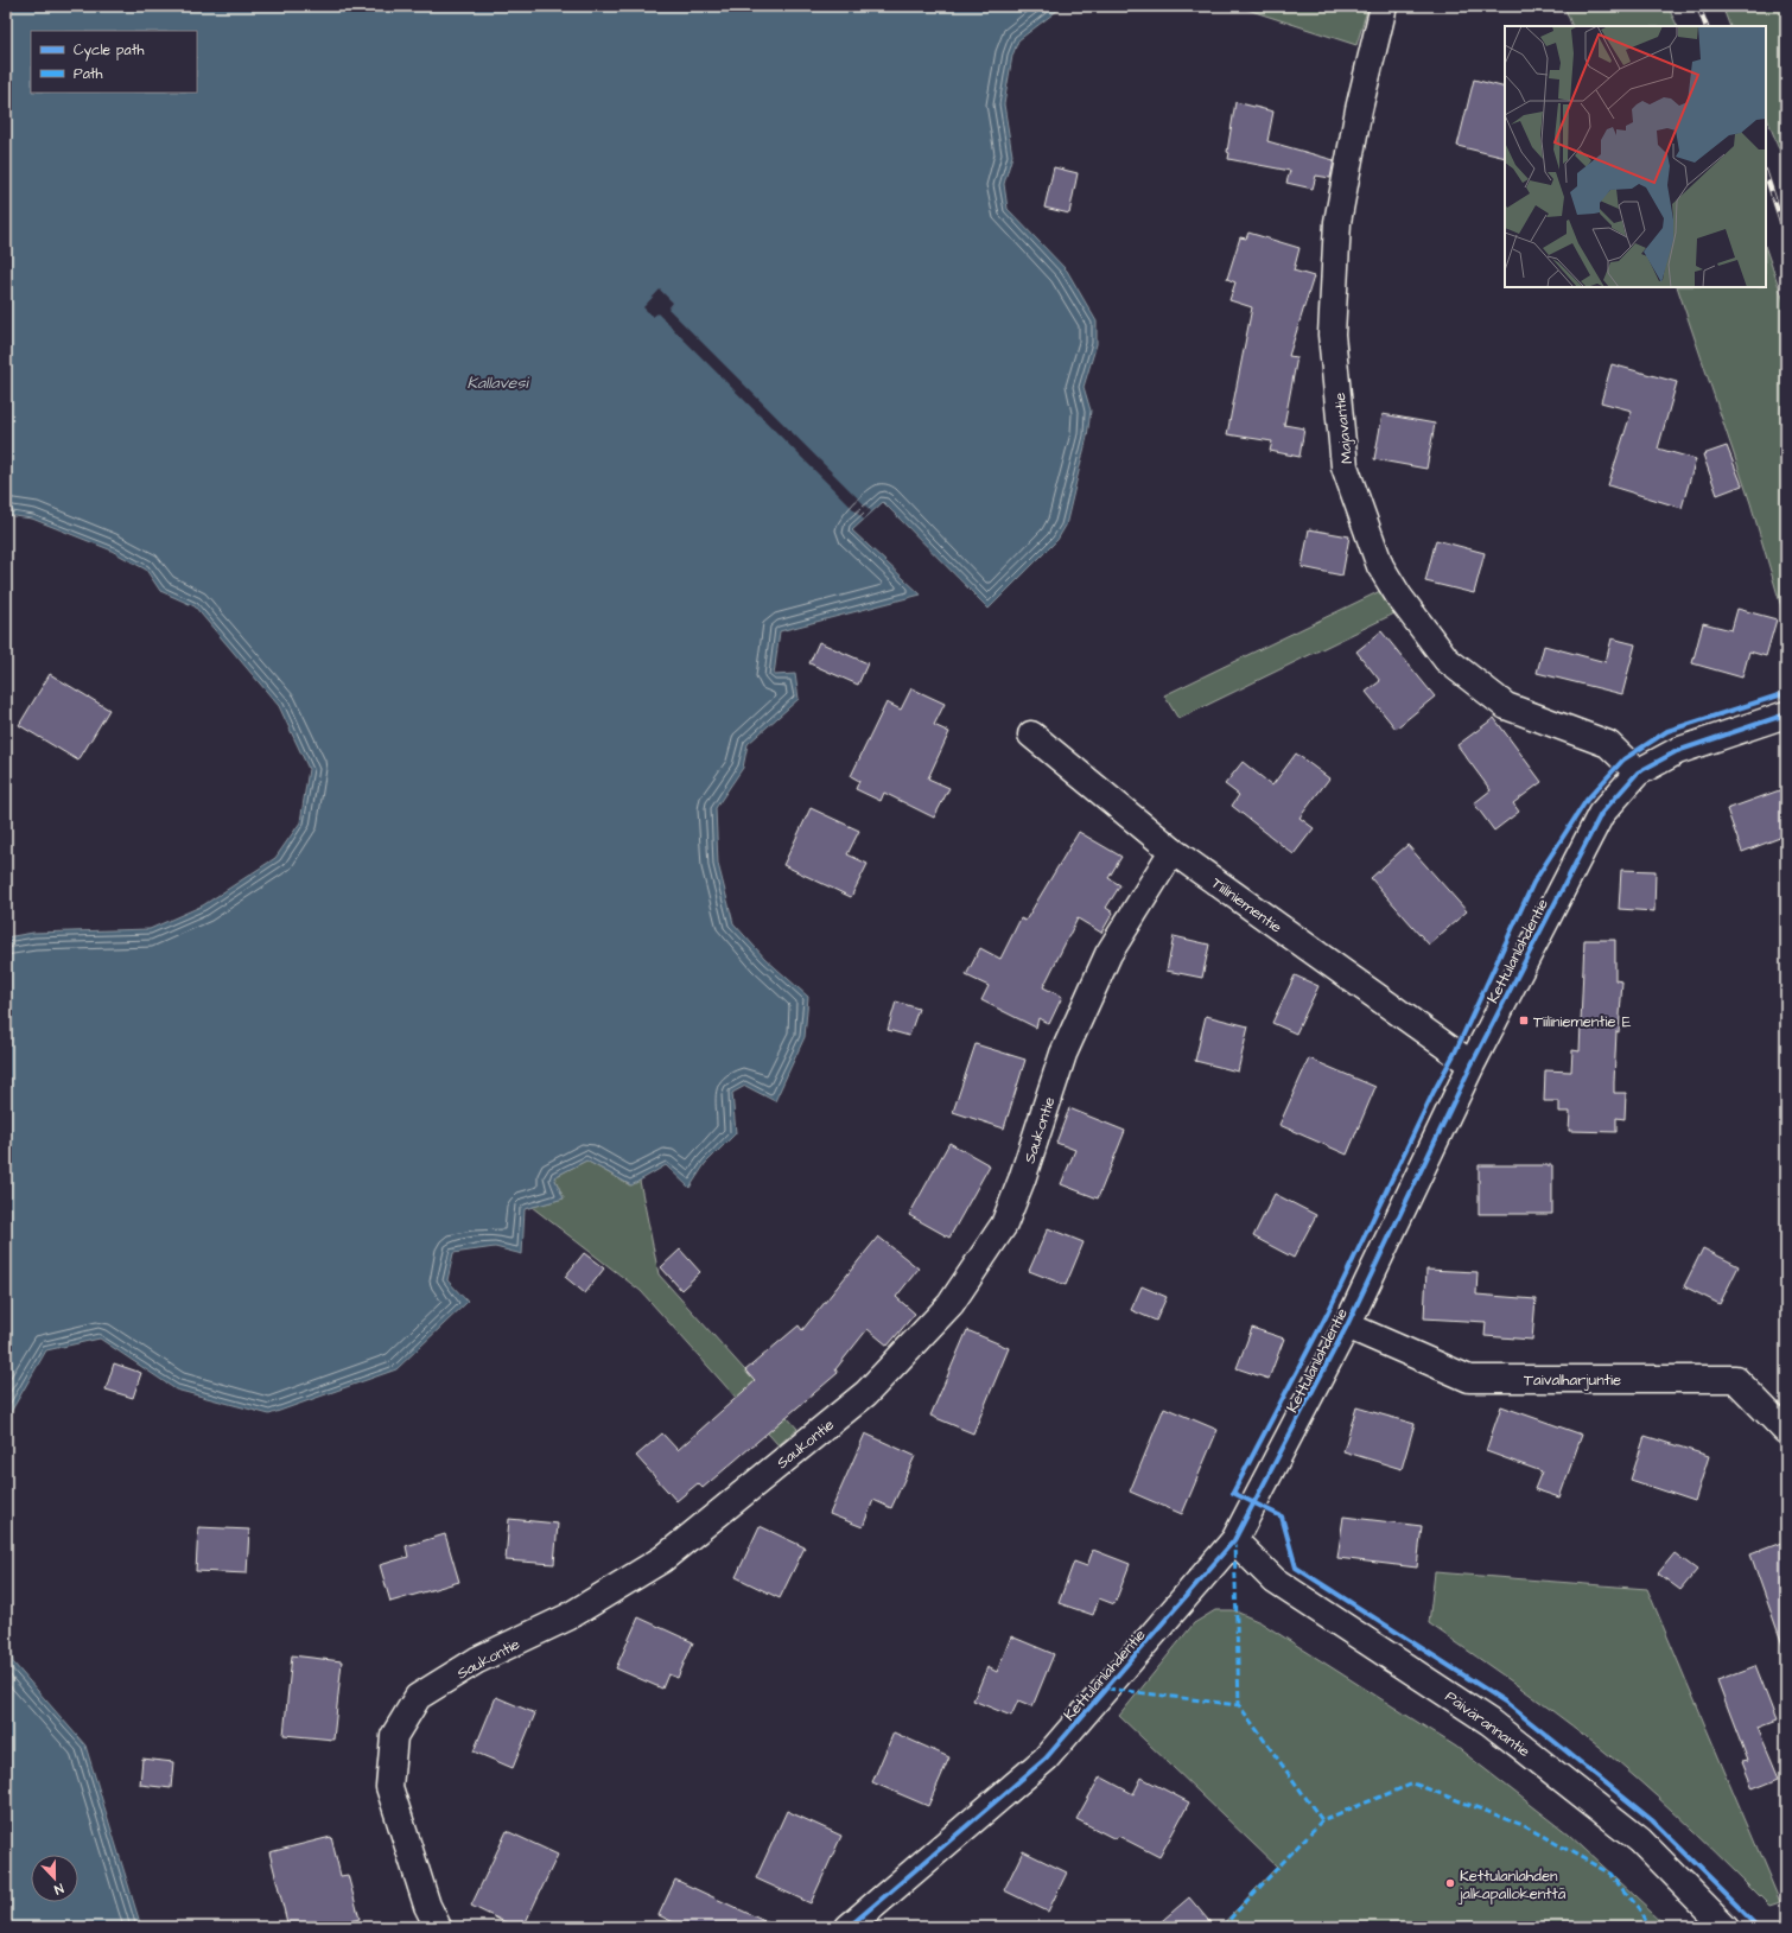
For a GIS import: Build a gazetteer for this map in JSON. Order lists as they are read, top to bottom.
{
  "streets": {
    "street": [
      "Majavantie",
      "Tiiliniementie",
      "Kettulanlahdentie",
      "Saukontie",
      "Taivalharjuntie",
      "Päivärannantie"
    ]
  },
  "crossings": [
    ["Majavantie", "Kettulanlahdentie"],
    ["Tiiliniementie", "Kettulanlahdentie"],
    ["Tiiliniementie", "Saukontie"],
    ["Kettulanlahdentie", "Taivalharjuntie"],
    ["Kettulanlahdentie", "Päivärannantie"]
  ],
  "water": ["Kallavesi"],
  "places": {
    "transit": ["Tiiliniementie E"],
    "other": ["Kettulanlahden jalkapallokenttä"]
  },
  "legend": ["Cycle path", "Path"],
  "north": "bottom"
}
